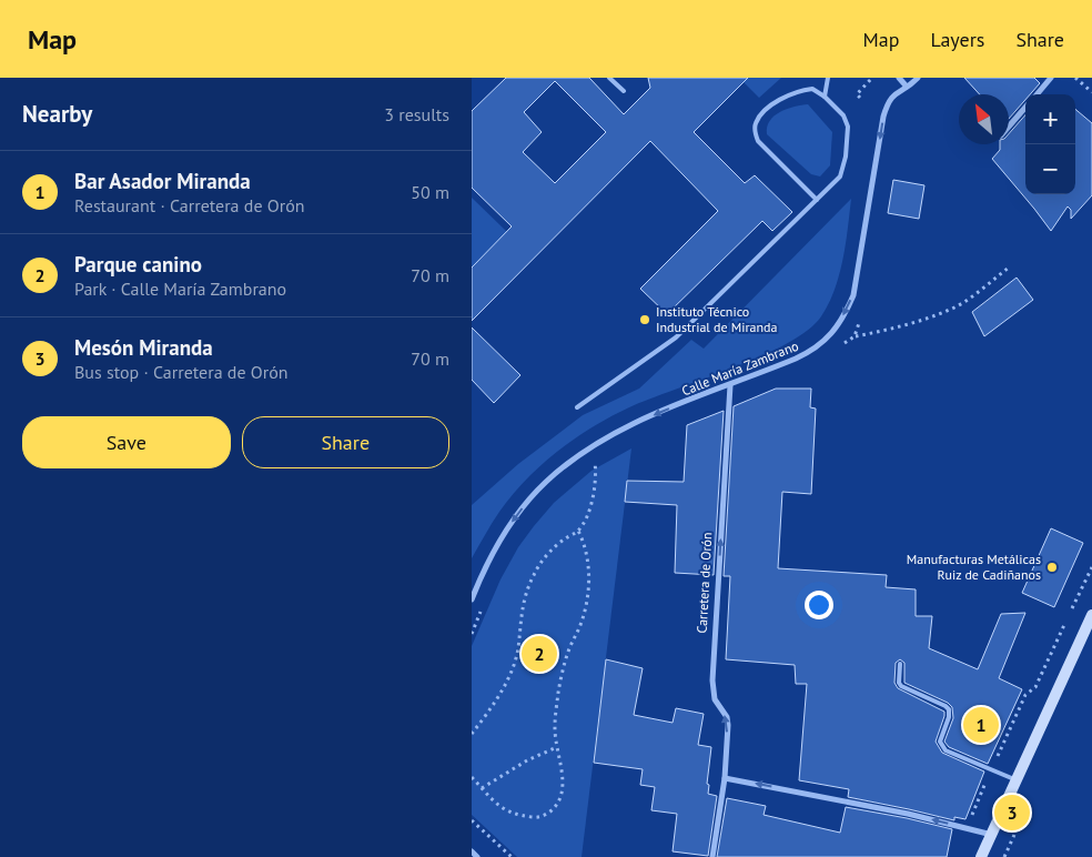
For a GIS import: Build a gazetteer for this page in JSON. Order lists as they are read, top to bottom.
{
  "streets": {
    "street": ["Calle María Zambrano", "Carretera de Orón"]
  },
  "crossings": [
    ["Calle María Zambrano", "Carretera de Orón"]
  ],
  "one_way": ["Calle María Zambrano", "Carretera de Orón"],
  "places": ["Instituto Técnico Industrial de Miranda", "Manufacturas Metálicas Ruiz de Cadiñanos"],
  "north": "top left",
  "page": {
    "header": "Map",
    "nav": ["Map", "Layers", "Share"],
    "heading": ["Nearby", "3 results"],
    "map_buttons": ["+", "−"],
    "list": [
      {
        "mark": "1",
        "name": "Bar Asador Miranda",
        "note": "Restaurant · Carretera de Orón",
        "value": "50 m"
      },
      {
        "mark": "2",
        "name": "Parque canino",
        "note": "Park · Calle María Zambrano",
        "value": "70 m"
      },
      {
        "mark": "3",
        "name": "Mesón Miranda",
        "note": "Bus stop · Carretera de Orón",
        "value": "70 m"
      }
    ],
    "buttons": ["Save", "Share"],
    "pins": ["2", "1", "3"]
  }
}
